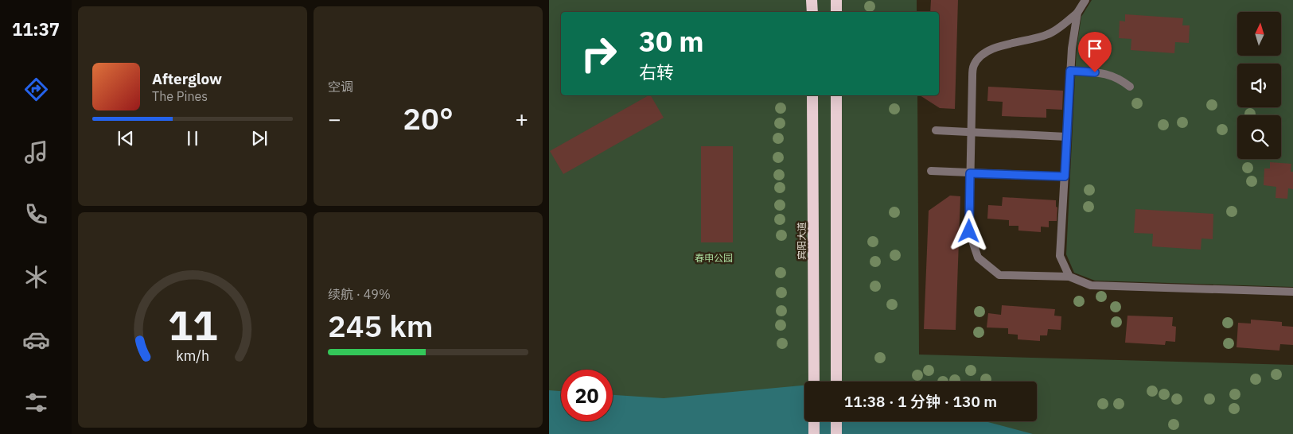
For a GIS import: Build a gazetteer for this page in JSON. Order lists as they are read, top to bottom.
{
  "streets": {
    "highway": ["宾阳大道"]
  },
  "parks": ["春申公园"],
  "north": "top",
  "page": {
    "tabs": "11:37",
    "tile": [
      "空调",
      ["续航 · 49%", "245 km"]
    ],
    "turn": ["30 m", "右转"],
    "song": ["Afterglow", "The Pines"],
    "heat": ["−", "20°", "+"],
    "limit": "20",
    "trip": "11:38 · 1 分钟 · 130 m",
    "gauge": ["11", "km/h"]
  }
}
